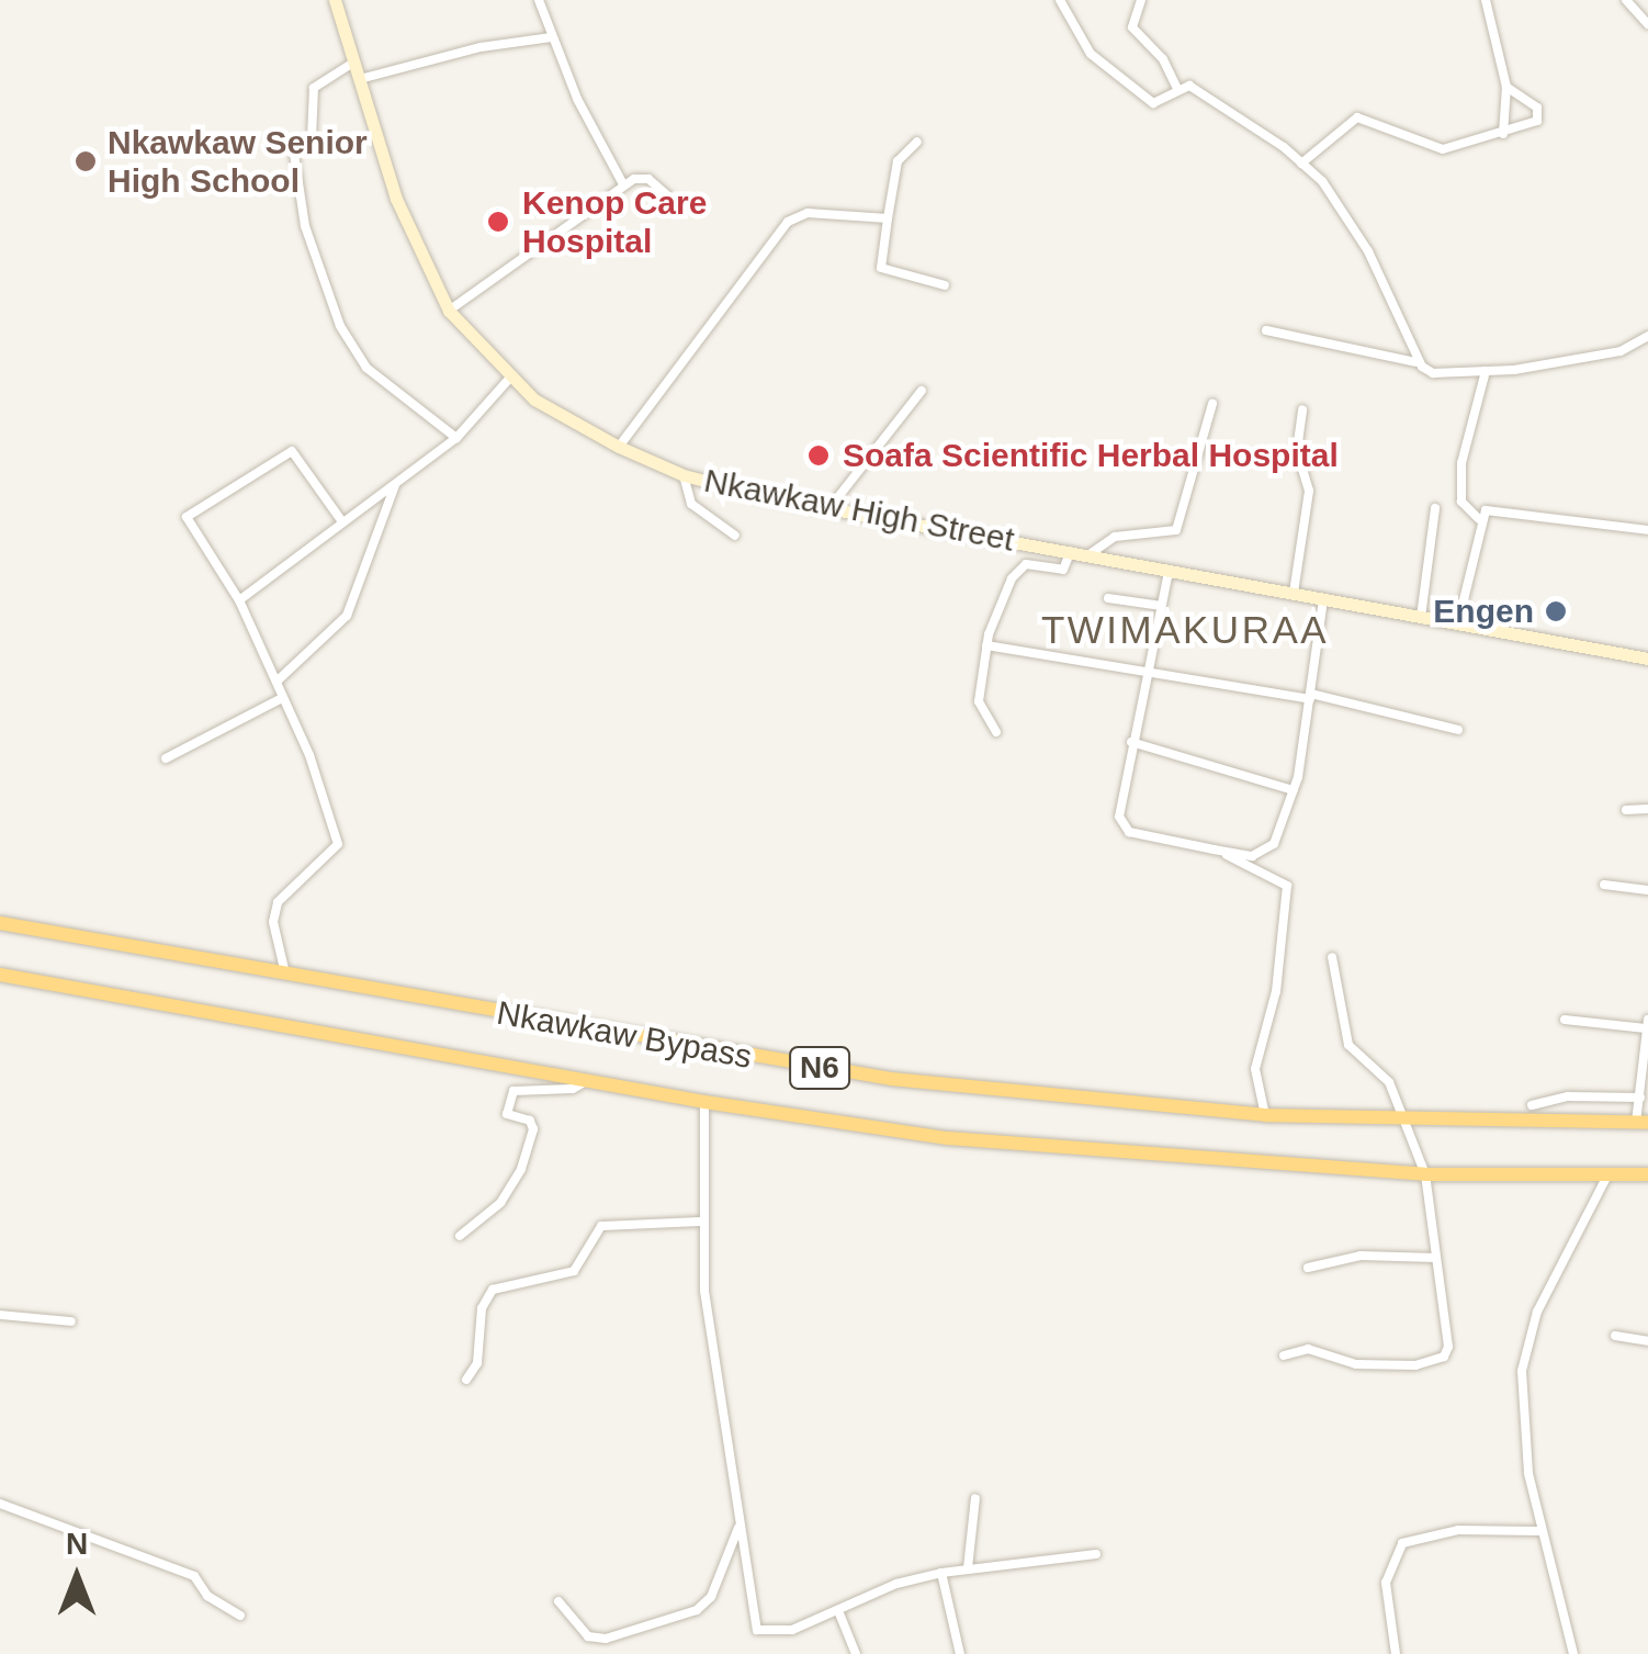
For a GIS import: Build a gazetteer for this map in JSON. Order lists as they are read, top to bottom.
{
  "streets": {
    "highway": ["Nkawkaw Bypass", "N6"],
    "main road": ["Nkawkaw High Street"]
  },
  "districts": ["TWIMAKURAA"],
  "places": [
    "Nkawkaw Senior High School",
    "Kenop Care Hospital",
    "Soafa Scientific Herbal Hospital",
    "Engen"
  ],
  "north": "top"
}
